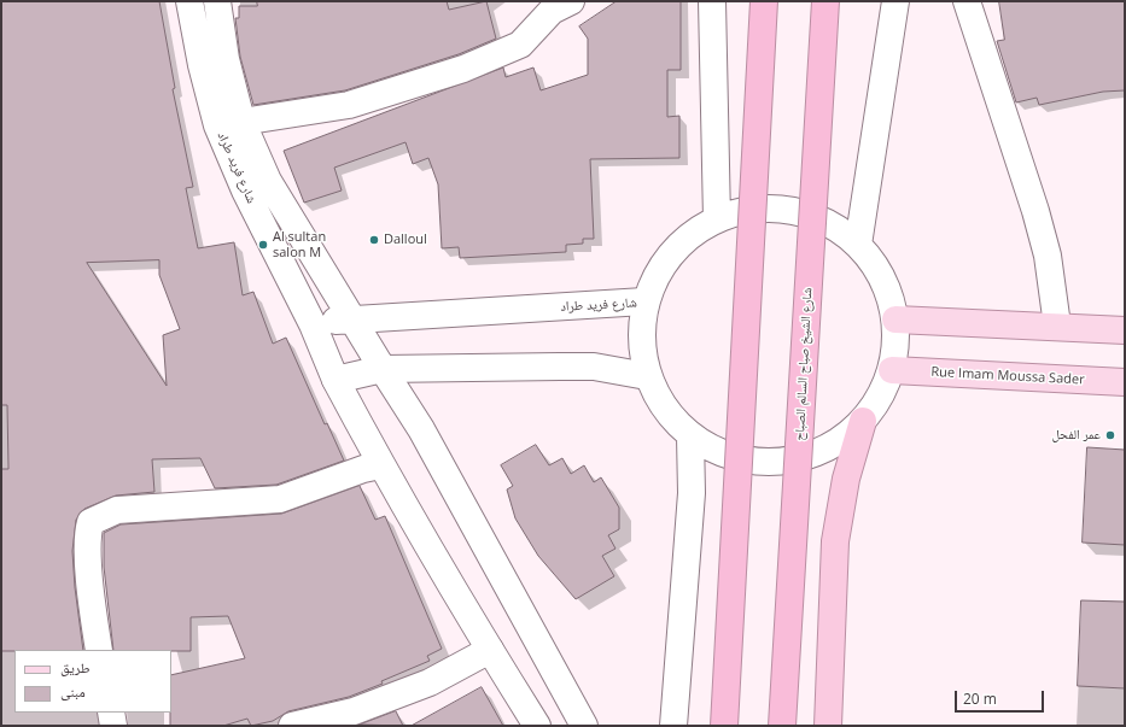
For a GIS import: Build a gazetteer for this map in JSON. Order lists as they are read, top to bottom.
{
  "streets": {
    "highway": ["شارع الشيخ صباح السالم الصباح"],
    "main road": ["Rue Imam Moussa Sader"],
    "street": ["شارع فريد طراد"]
  },
  "places": ["Dalloul", "Al sultan salon M", "عمر الفحل"],
  "legend": ["طريق", "مبنى"],
  "scale_bar": "20 m"
}
